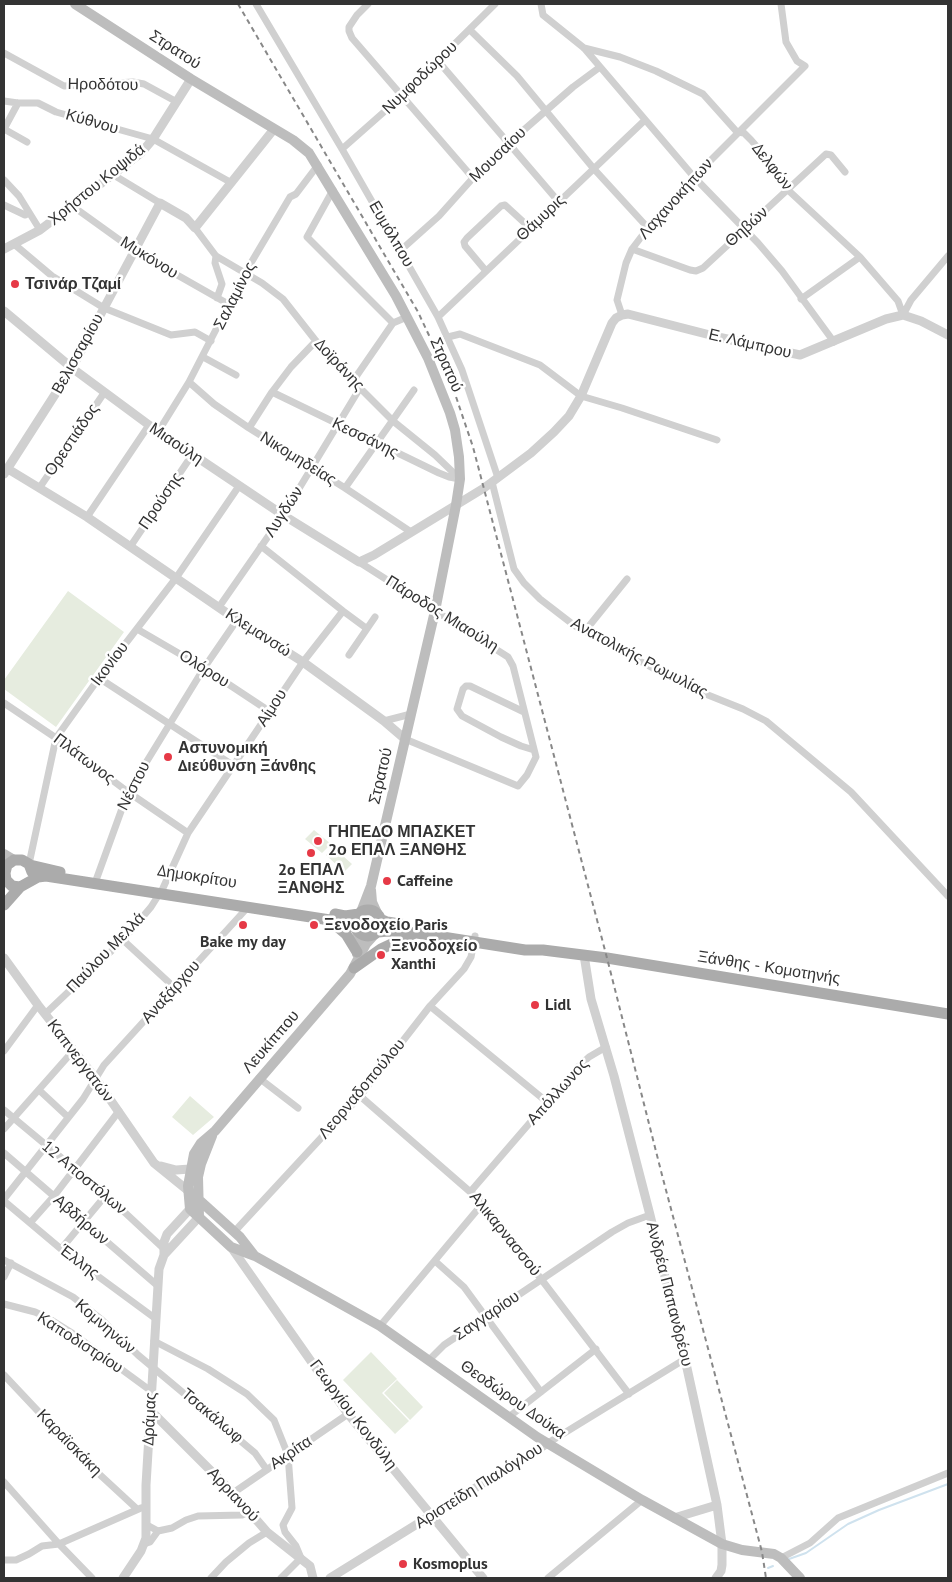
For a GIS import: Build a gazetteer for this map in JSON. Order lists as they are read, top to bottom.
{
  "streets": {
    "main road": [
      "Στρατού",
      "Δημοκρίτου",
      "Ξάνθης - Κομοτηνής",
      "Λευκίππου",
      "Θεοδώρου Δούκα"
    ],
    "street": [
      "Νυμφοδώρου",
      "Ηροδότου",
      "Κύθνου",
      "Μουσαίου",
      "Δελφών",
      "Χρήστου Κοψιδά",
      "Λαχανοκήπων",
      "Θάμυρις",
      "Θηβών",
      "Ευμόλπου",
      "Μυκόνου",
      "Σαλαμίνος",
      "Ε. Λάμπρου",
      "Βελισσαρίου",
      "Δοϊράνης",
      "Κεσσάνης",
      "Ορεστιάδος",
      "Μιαούλη",
      "Νικομηδείας",
      "Προύσης",
      "Λυγδών",
      "Πάροδος Μιαούλη",
      "Κλεμανσώ",
      "Ανατολικής Ρωμυλίας",
      "Ικονίου",
      "Ολόρου",
      "Αίμου",
      "Πλάτωνος",
      "Νέστου",
      "Παύλου Μελλά",
      "Αναξάρχου",
      "Καπνεργατών",
      "Λεορναδοπούλου",
      "Απόλλωνος",
      "12 Αποστόλων",
      "Αβδήρων",
      "Αλικαρνασσού",
      "Έλλης",
      "Ανδρέα Παπανδρέου",
      "Σαγγαρίου",
      "Κομνηνών",
      "Καποδιστρίου",
      "Γεωργίου Κονδύλη",
      "Τσακάλωφ",
      "Δράμας",
      "Καραϊσκάκη",
      "Ακρίτα",
      "Αριστείδη Πιαλόγλου",
      "Αρριανού"
    ]
  },
  "crossings": [
    ["Στρατού", "Χρήστου Κοψιδά"],
    ["Στρατού", "Σαλαμίνος"],
    ["Στρατού", "Δοϊράνης"],
    ["Στρατού", "Κεσσάνης"],
    ["Στρατού", "Πάροδος Μιαούλη"],
    ["Στρατού", "Κλεμανσώ"],
    ["Στρατού", "Δημοκρίτου"],
    ["Στρατού", "Λευκίππου"],
    ["Νυμφοδώρου", "Ευμόλπου"],
    ["Ηροδότου", "Χρήστου Κοψιδά"],
    ["Κύθνου", "Χρήστου Κοψιδά"],
    ["Μουσαίου", "Ευμόλπου"],
    ["Δελφών", "Λαχανοκήπων"],
    ["Δελφών", "Θηβών"],
    ["Δελφών", "Ε. Λάμπρου"],
    ["Χρήστου Κοψιδά", "Μυκόνου"],
    ["Χρήστου Κοψιδά", "Δοϊράνης"],
    ["Λαχανοκήπων", "Θηβών"],
    ["Λαχανοκήπων", "Ε. Λάμπρου"],
    ["Θάμυρις", "Ευμόλπου"],
    ["Ευμόλπου", "Ανατολικής Ρωμυλίας"],
    ["Μυκόνου", "Σαλαμίνος"],
    ["Μυκόνου", "Βελισσαρίου"],
    ["Μυκόνου", "Δοϊράνης"],
    ["Σαλαμίνος", "Δοϊράνης"],
    ["Σαλαμίνος", "Μιαούλη"],
    ["Σαλαμίνος", "Νικομηδείας"],
    ["Βελισσαρίου", "Δοϊράνης"],
    ["Βελισσαρίου", "Μιαούλη"],
    ["Βελισσαρίου", "Κλεμανσώ"],
    ["Δοϊράνης", "Κεσσάνης"],
    ["Δοϊράνης", "Λυγδών"],
    ["Κεσσάνης", "Λυγδών"],
    ["Ορεστιάδος", "Μιαούλη"],
    ["Ορεστιάδος", "Κλεμανσώ"],
    ["Μιαούλη", "Προύσης"],
    ["Μιαούλη", "Λυγδών"],
    ["Μιαούλη", "Πάροδος Μιαούλη"],
    ["Μιαούλη", "Ικονίου"],
    ["Νικομηδείας", "Λυγδών"],
    ["Προύσης", "Κλεμανσώ"],
    ["Λυγδών", "Κλεμανσώ"],
    ["Πάροδος Μιαούλη", "Κλεμανσώ"],
    ["Κλεμανσώ", "Ικονίου"],
    ["Κλεμανσώ", "Αίμου"],
    ["Κλεμανσώ", "Νέστου"],
    ["Ικονίου", "Ολόρου"],
    ["Ικονίου", "Πλάτωνος"],
    ["Ικονίου", "Δημοκρίτου"],
    ["Ολόρου", "Αίμου"],
    ["Ολόρου", "Νέστου"],
    ["Αίμου", "Πλάτωνος"],
    ["Αίμου", "Δημοκρίτου"],
    ["Αίμου", "Παύλου Μελλά"],
    ["Πλάτωνος", "Νέστου"],
    ["Νέστου", "Δημοκρίτου"],
    ["Δημοκρίτου", "Παύλου Μελλά"],
    ["Δημοκρίτου", "Αναξάρχου"],
    ["Δημοκρίτου", "Λευκίππου"],
    ["Παύλου Μελλά", "Καπνεργατών"],
    ["Ξάνθης - Κομοτηνής", "Απόλλωνος"],
    ["Αναξάρχου", "Καπνεργατών"],
    ["Αναξάρχου", "12 Αποστόλων"],
    ["Αναξάρχου", "Αβδήρων"],
    ["Αναξάρχου", "Έλλης"],
    ["Λευκίππου", "Καπνεργατών"],
    ["Λευκίππου", "Θεοδώρου Δούκα"],
    ["Λευκίππου", "Δράμας"],
    ["Καπνεργατών", "Θεοδώρου Δούκα"],
    ["Λεορναδοπούλου", "Αλικαρνασσού"],
    ["Λεορναδοπούλου", "Θεοδώρου Δούκα"],
    ["Απόλλωνος", "Αλικαρνασσού"],
    ["Απόλλωνος", "Ανδρέα Παπανδρέου"],
    ["12 Αποστόλων", "Δράμας"],
    ["Αβδήρων", "Δράμας"],
    ["Αλικαρνασσού", "Σαγγαρίου"],
    ["Αλικαρνασσού", "Αριστείδη Πιαλόγλου"],
    ["Έλλης", "Δράμας"],
    ["Ανδρέα Παπανδρέου", "Σαγγαρίου"],
    ["Ανδρέα Παπανδρέου", "Θεοδώρου Δούκα"],
    ["Ανδρέα Παπανδρέου", "Αριστείδη Πιαλόγλου"],
    ["Σαγγαρίου", "Θεοδώρου Δούκα"],
    ["Κομνηνών", "Τσακάλωφ"],
    ["Κομνηνών", "Δράμας"],
    ["Καποδιστρίου", "Δράμας"],
    ["Θεοδώρου Δούκα", "Γεωργίου Κονδύλη"],
    ["Θεοδώρου Δούκα", "Δράμας"],
    ["Θεοδώρου Δούκα", "Αριστείδη Πιαλόγλου"],
    ["Γεωργίου Κονδύλη", "Ακρίτα"],
    ["Γεωργίου Κονδύλη", "Αριστείδη Πιαλόγλου"],
    ["Τσακάλωφ", "Δράμας"],
    ["Τσακάλωφ", "Ακρίτα"],
    ["Δράμας", "Καραϊσκάκη"],
    ["Δράμας", "Αρριανού"],
    ["Ακρίτα", "Αρριανού"]
  ],
  "places": [
    "Τσινάρ Τζαμί",
    "Αστυνομική Διεύθυνση Ξάνθης",
    "ΓΗΠΕΔΟ ΜΠΑΣΚΕΤ 2ο ΕΠΑΛ ΞΑΝΘΗΣ",
    "2o ΕΠΑΛ ΞΑΝΘΗΣ",
    "Caffeine",
    "Bake my day",
    "Ξενοδοχείο Paris",
    "Ξενοδοχείο Xanthi",
    "Lidl",
    "Kosmoplus"
  ]
}
